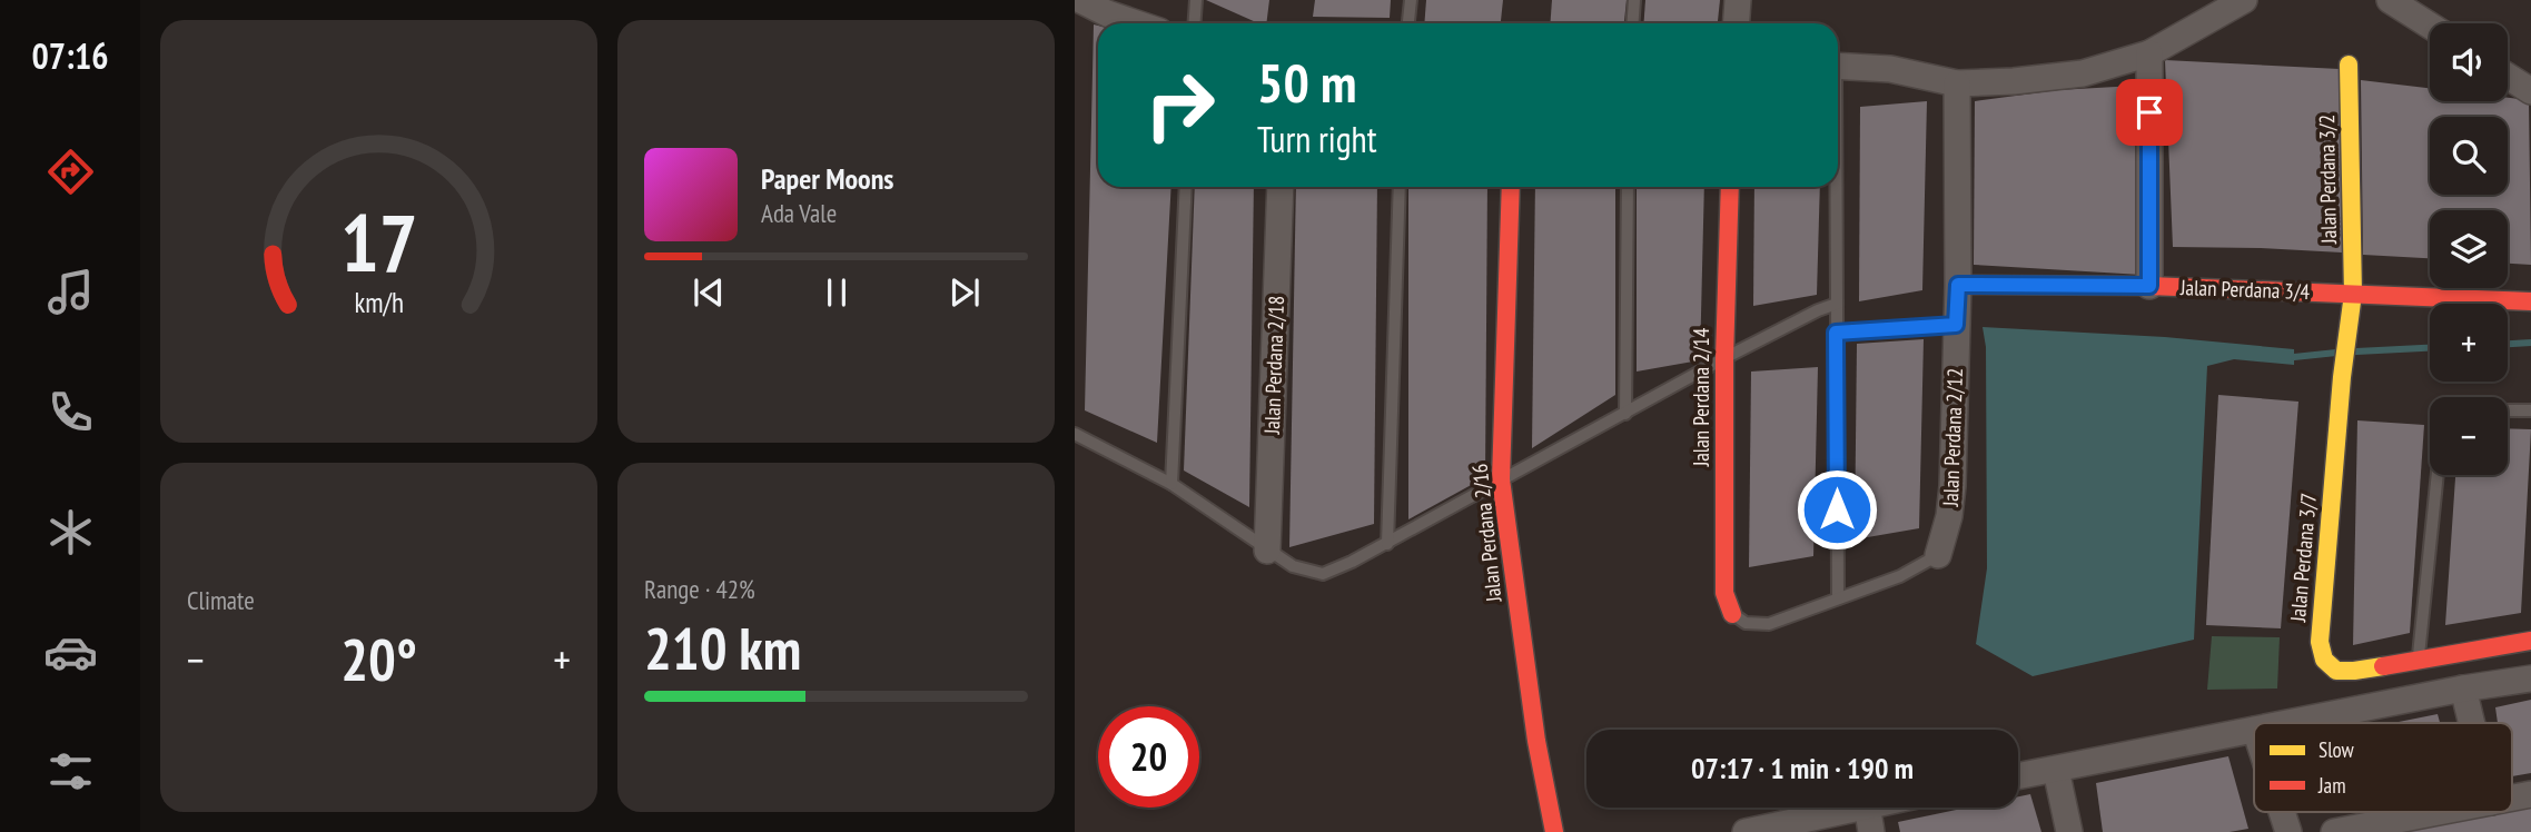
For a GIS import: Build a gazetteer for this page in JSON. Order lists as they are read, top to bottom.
{
  "streets": {
    "street": [
      "Jalan Perdana 3/2",
      "Jalan Perdana 3/4",
      "Jalan Perdana 2/18",
      "Jalan Perdana 2/14",
      "Jalan Perdana 2/12",
      "Jalan Perdana 2/16",
      "Jalan Perdana 3/7"
    ]
  },
  "crossings": [
    ["Jalan Perdana 3/2", "Jalan Perdana 3/4"],
    ["Jalan Perdana 3/2", "Jalan Perdana 3/7"],
    ["Jalan Perdana 3/4", "Jalan Perdana 2/12"],
    ["Jalan Perdana 3/4", "Jalan Perdana 3/7"]
  ],
  "legend": ["Slow", "Jam"],
  "page": {
    "tabs": "07:16",
    "map_buttons": ["+", "−"],
    "turn": ["50 m", "Turn right"],
    "song": ["Paper Moons", "Ada Vale"],
    "tile": [
      "Climate",
      ["Range · 42%", "210 km"]
    ],
    "heat": ["−", "20°", "+"],
    "limit": "20",
    "trip": "07:17 · 1 min · 190 m",
    "gauge": ["17", "km/h"]
  }
}
